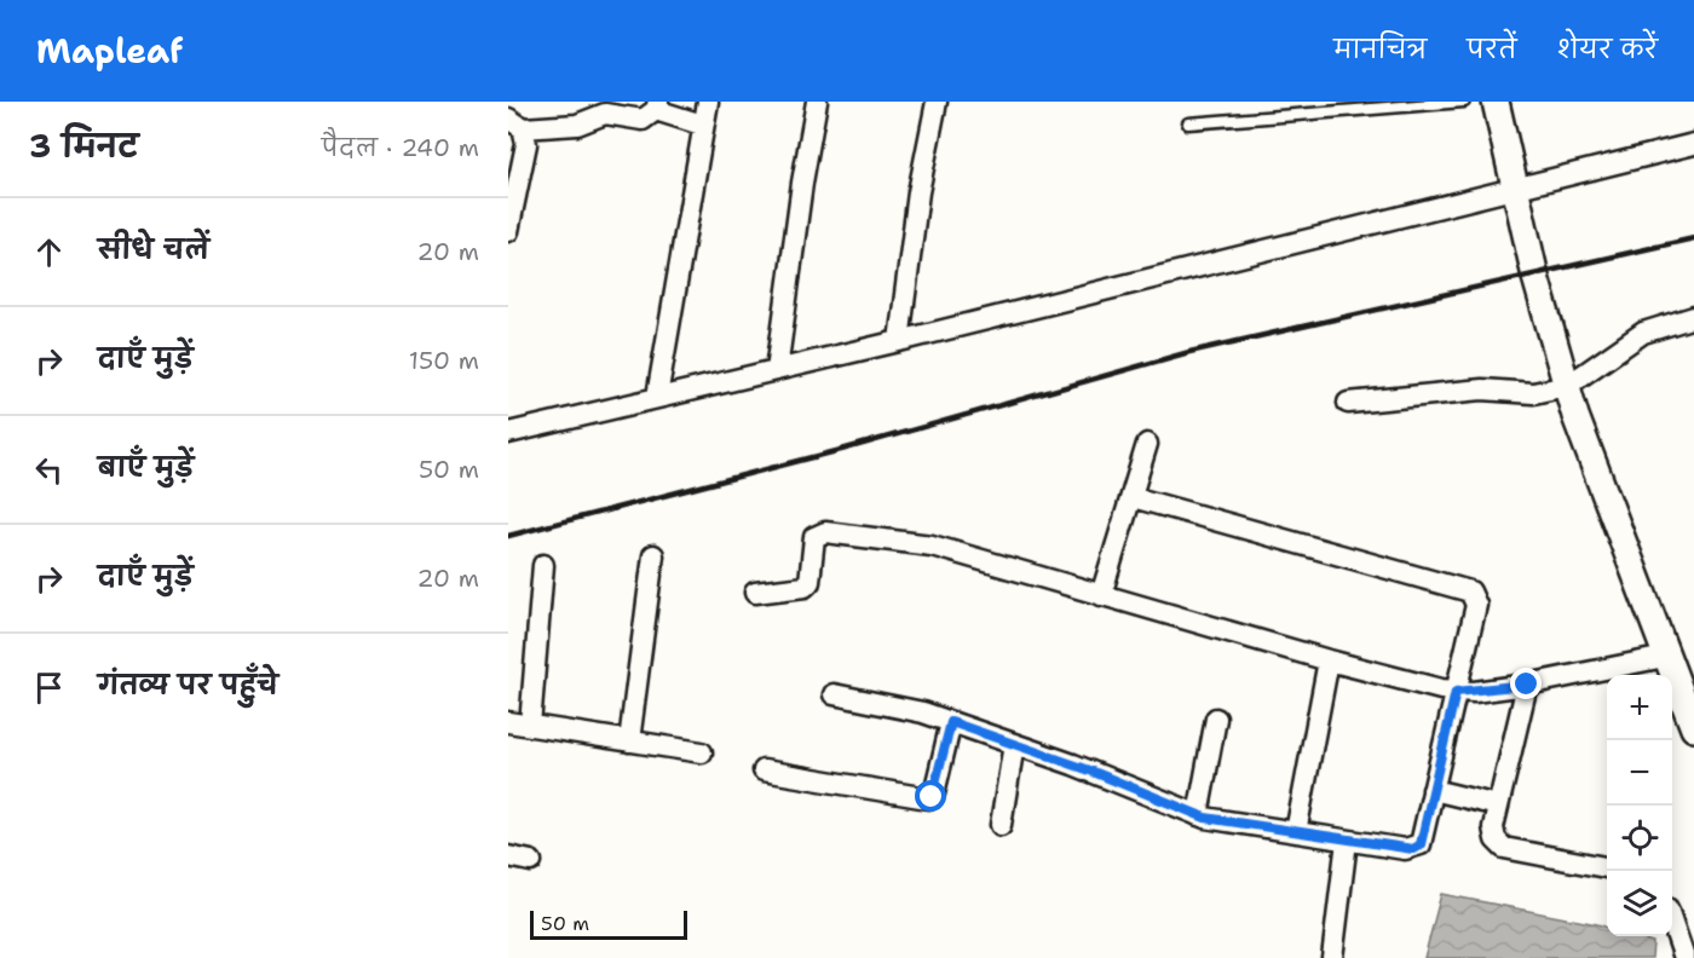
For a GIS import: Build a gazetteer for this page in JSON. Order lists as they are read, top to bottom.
{
  "scale_bar": "50 m",
  "page": {
    "header": "Mapleaf",
    "nav": ["मानचित्र", "परतें", "शेयर करें"],
    "heading": ["3 मिनट", "पैदल · 240 m"],
    "list": [
      ["सीधे चलें", "20 m"],
      ["दाएँ मुड़ें", "150 m"],
      ["बाएँ मुड़ें", "50 m"],
      ["दाएँ मुड़ें", "20 m"],
      "गंतव्य पर पहुँचे"
    ],
    "map_buttons": ["+", "−"],
    "scale": "50 m"
  }
}
